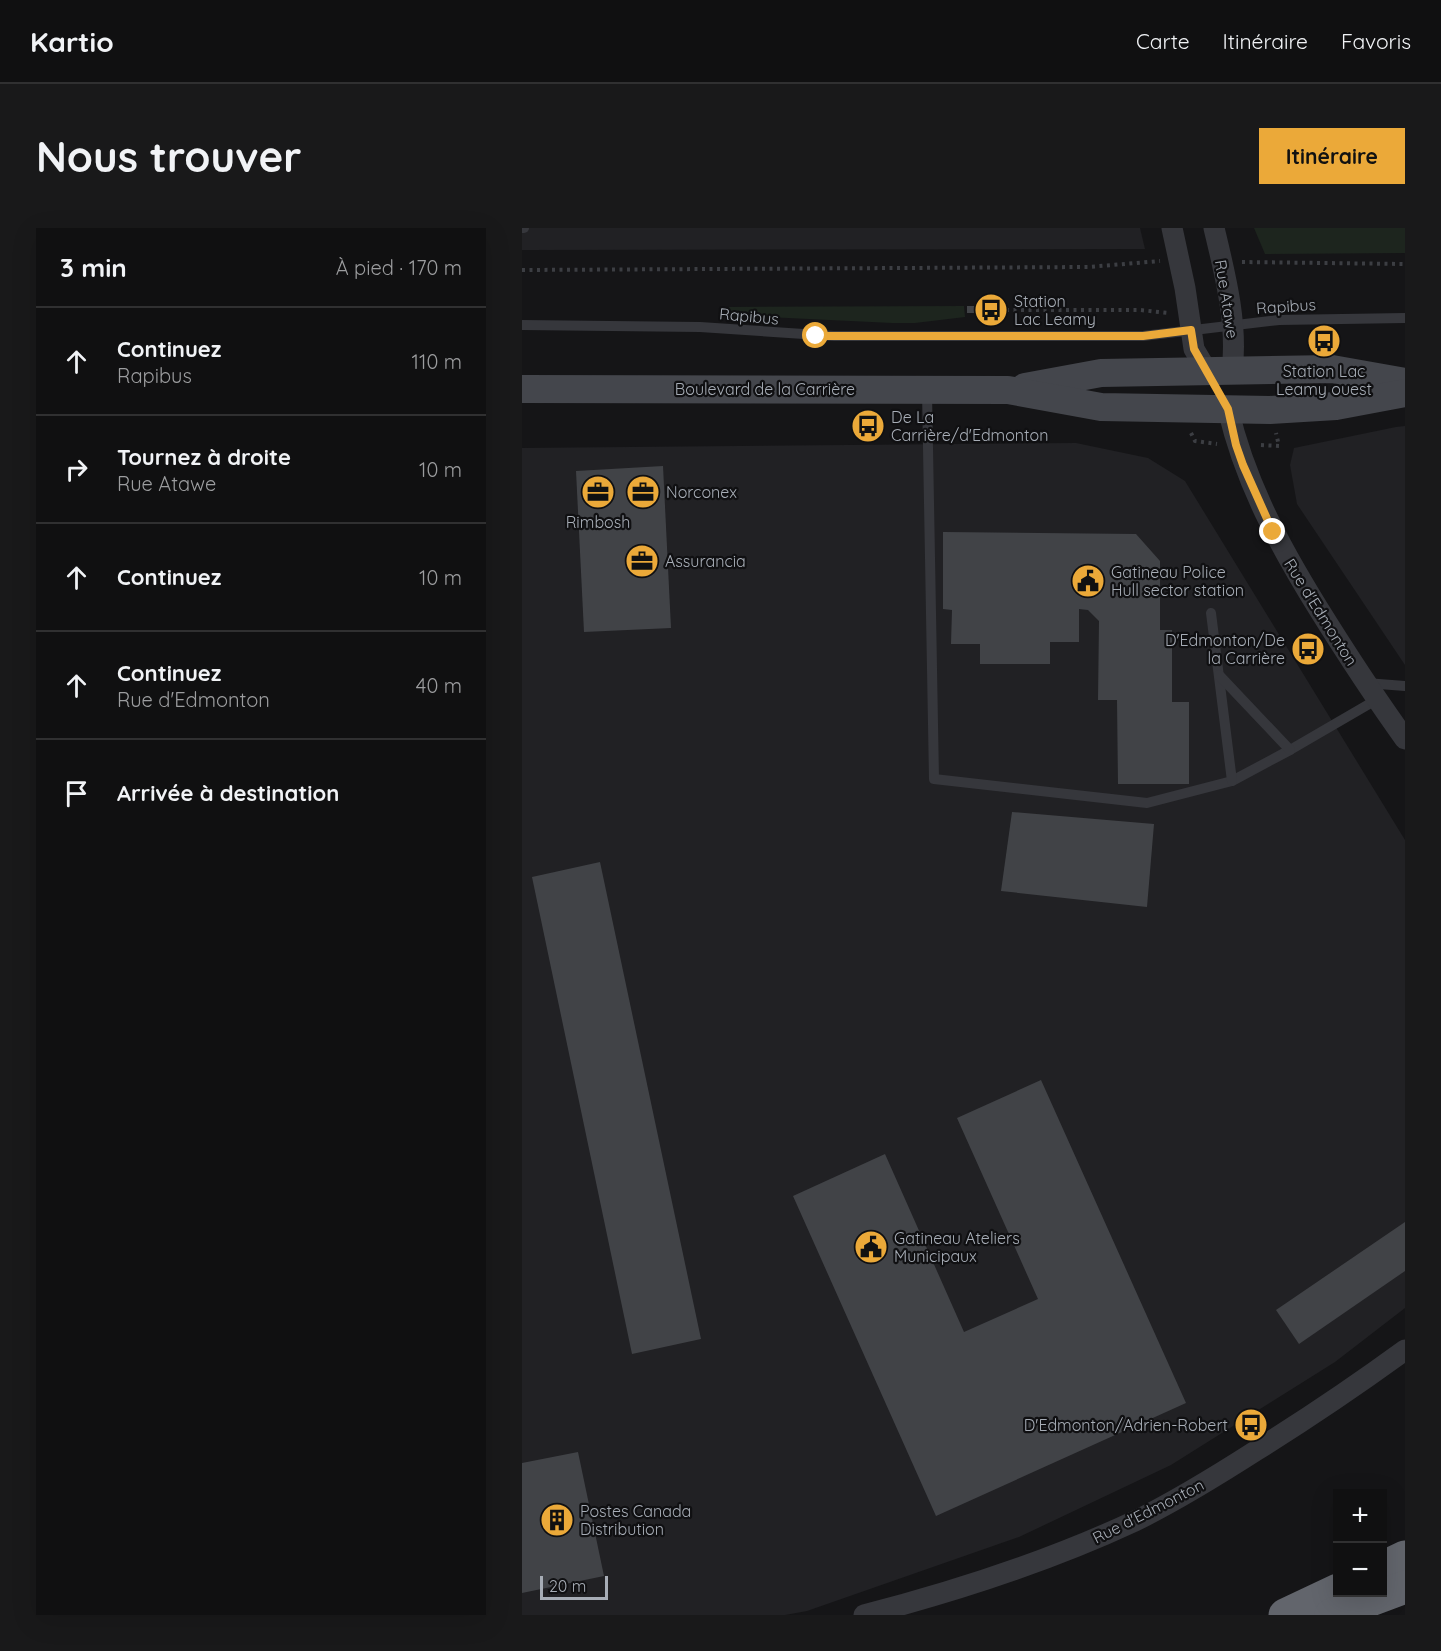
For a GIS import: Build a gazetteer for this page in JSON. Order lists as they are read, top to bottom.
{
  "streets": {
    "street": ["Rue Atawe", "Boulevard de la Carrière", "Rue d'Edmonton"],
    "lane": ["Rapibus"]
  },
  "crossings": [
    ["Rue Atawe", "Rapibus"],
    ["Rue Atawe", "Boulevard de la Carrière"],
    ["Boulevard de la Carrière", "Rue d'Edmonton"]
  ],
  "places": {
    "bus stop": [
      "Station Lac Leamy",
      "Station Lac Leamy ouest",
      "De La Carrière/d'Edmonton",
      "D'Edmonton/De la Carrière",
      "D'Edmonton/Adrien-Robert"
    ],
    "office": ["Rimbosh", "Norconex", "Assurancia"],
    "public building": ["Gatineau Police Hull sector station", "Gatineau Ateliers Municipaux"],
    "building": ["Postes Canada Distribution"]
  },
  "scale_bar": "20 m",
  "page": {
    "header": "Kartio",
    "nav": ["Carte", "Itinéraire", "Favoris"],
    "buttons": "Itinéraire",
    "title": "Nous trouver",
    "heading": ["3 min", "À pied · 170 m"],
    "list": [
      ["Continuez", "Rapibus", "110 m"],
      ["Tournez à droite", "Rue Atawe", "10 m"],
      ["Continuez", "10 m"],
      ["Continuez", "Rue d'Edmonton", "40 m"],
      "Arrivée à destination"
    ],
    "map_buttons": ["+", "−"],
    "scale": "20 m"
  }
}
